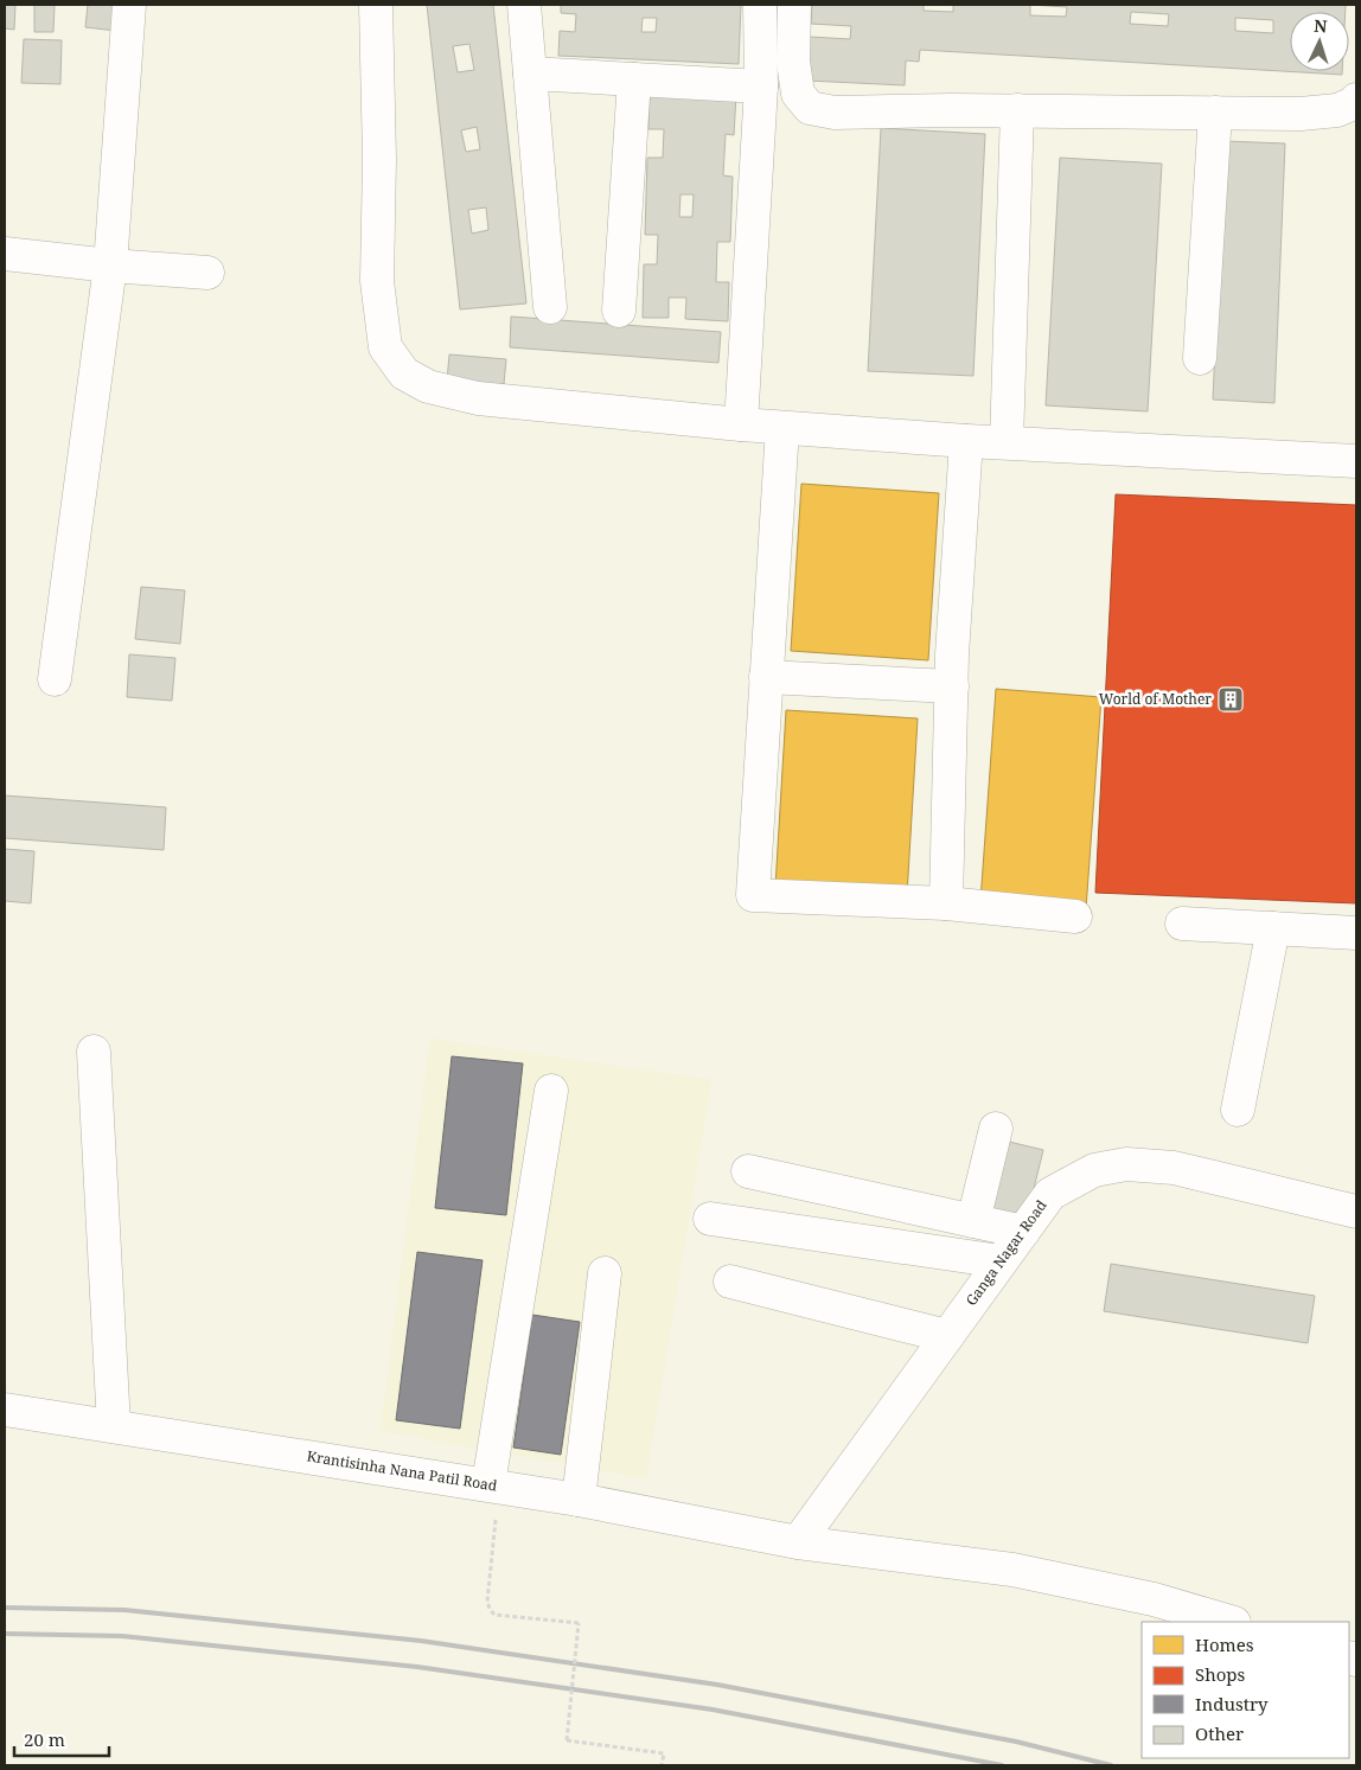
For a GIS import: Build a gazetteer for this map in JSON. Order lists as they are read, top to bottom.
{
  "streets": {
    "street": ["Ganga Nagar Road", "Krantisinha Nana Patil Road"]
  },
  "crossings": [
    ["Ganga Nagar Road", "Krantisinha Nana Patil Road"]
  ],
  "places": {
    "building": ["World of Mother"]
  },
  "legend": [
    "Homes",
    "Shops",
    "Industry",
    "Other"
  ],
  "scale_bar": "20 m",
  "north": "top"
}
